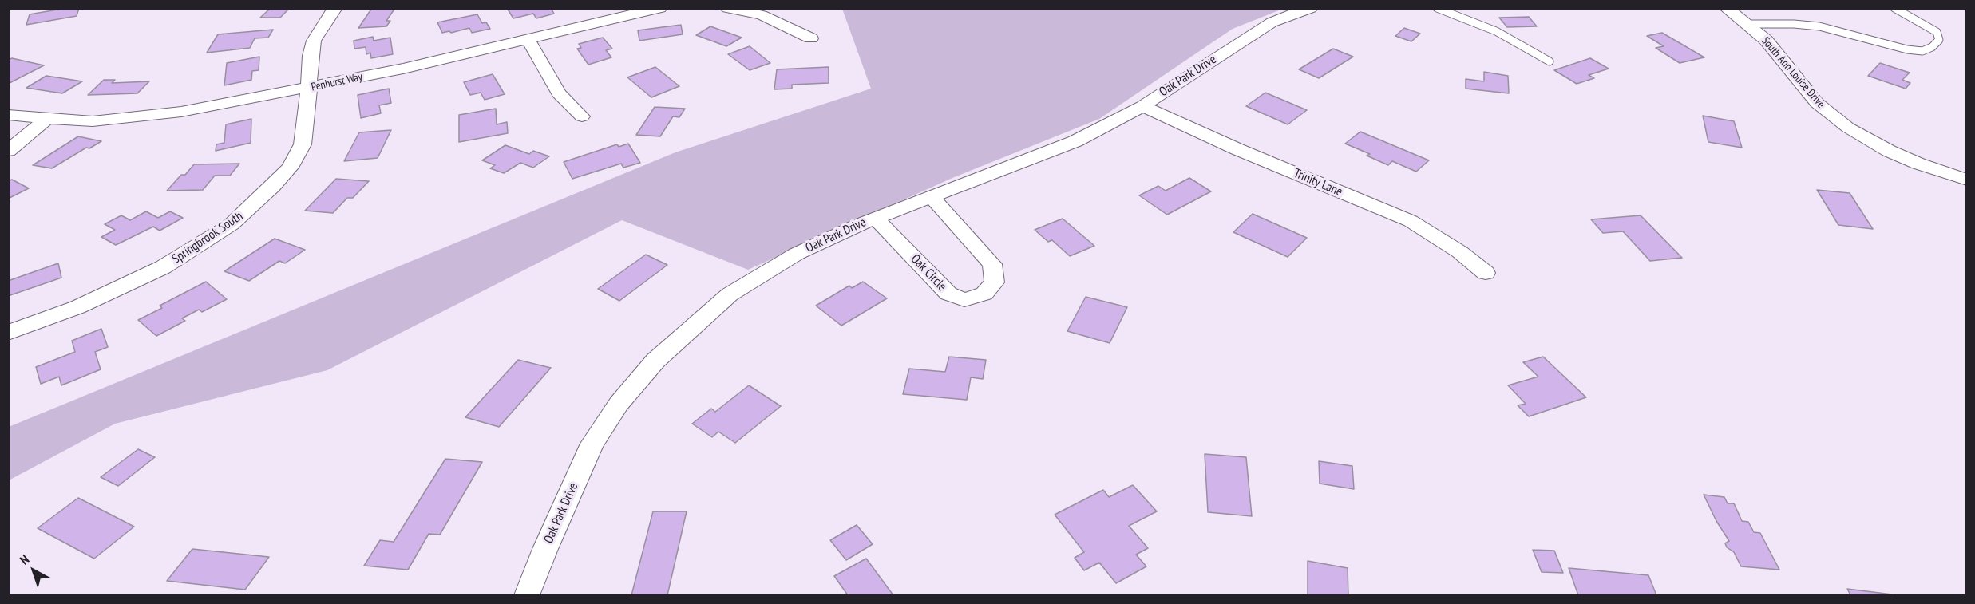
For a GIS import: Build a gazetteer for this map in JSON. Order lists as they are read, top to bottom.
{
  "streets": {
    "street": [
      "South Ann Louise Drive",
      "Oak Park Drive",
      "Penhurst Way",
      "Trinity Lane",
      "Springbrook South",
      "Oak Circle"
    ]
  },
  "crossings": [
    ["Oak Park Drive", "Trinity Lane"],
    ["Oak Park Drive", "Oak Circle"],
    ["Penhurst Way", "Springbrook South"]
  ],
  "north": "top left"
}
